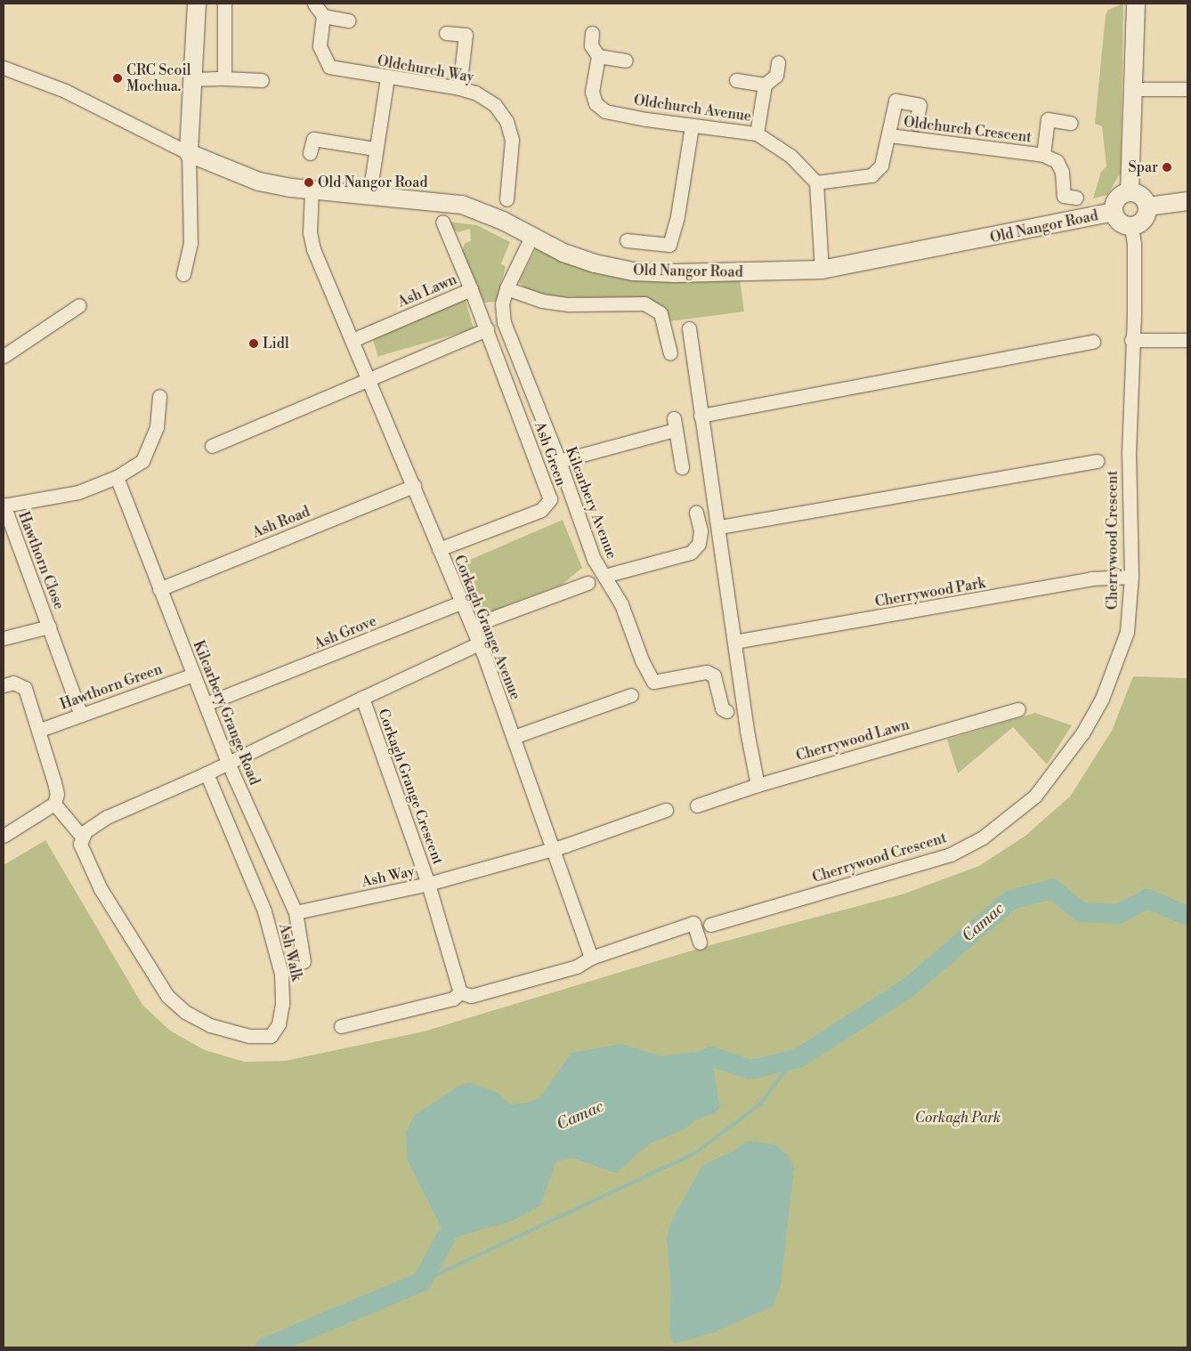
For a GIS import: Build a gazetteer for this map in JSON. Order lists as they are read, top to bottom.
{
  "streets": {
    "street": [
      "Oldchurch Way",
      "Oldchurch Avenue",
      "Oldchurch Crescent",
      "Old Nangor Road",
      "Ash Lawn",
      "Ash Green",
      "Kilcarbery Avenue",
      "Ash Road",
      "Cherrywood Crescent",
      "Hawthorn Close",
      "Cherrywood Park",
      "Corkagh Grange Avenue",
      "Ash Grove",
      "Hawthorn Green",
      "Kilcarbery Grange Road",
      "Cherrywood Lawn",
      "Corkagh Grange Crescent",
      "Ash Way",
      "Ash Walk"
    ]
  },
  "crossings": [
    ["Oldchurch Avenue", "Oldchurch Crescent"],
    ["Old Nangor Road", "Kilcarbery Avenue"],
    ["Old Nangor Road", "Cherrywood Crescent"],
    ["Old Nangor Road", "Corkagh Grange Avenue"],
    ["Ash Lawn", "Ash Green"],
    ["Ash Lawn", "Corkagh Grange Avenue"],
    ["Ash Green", "Corkagh Grange Avenue"],
    ["Ash Road", "Corkagh Grange Avenue"],
    ["Ash Road", "Kilcarbery Grange Road"],
    ["Cherrywood Crescent", "Cherrywood Park"],
    ["Hawthorn Close", "Hawthorn Green"],
    ["Corkagh Grange Avenue", "Ash Grove"],
    ["Corkagh Grange Avenue", "Corkagh Grange Crescent"],
    ["Ash Grove", "Kilcarbery Grange Road"],
    ["Hawthorn Green", "Kilcarbery Grange Road"],
    ["Kilcarbery Grange Road", "Ash Way"],
    ["Corkagh Grange Crescent", "Ash Way"]
  ],
  "water": ["Camac"],
  "parks": ["Corkagh Park"],
  "places": [
    "CRC Scoil Mochua.",
    "Spar",
    "Old Nangor Road",
    "Lidl"
  ]
}
